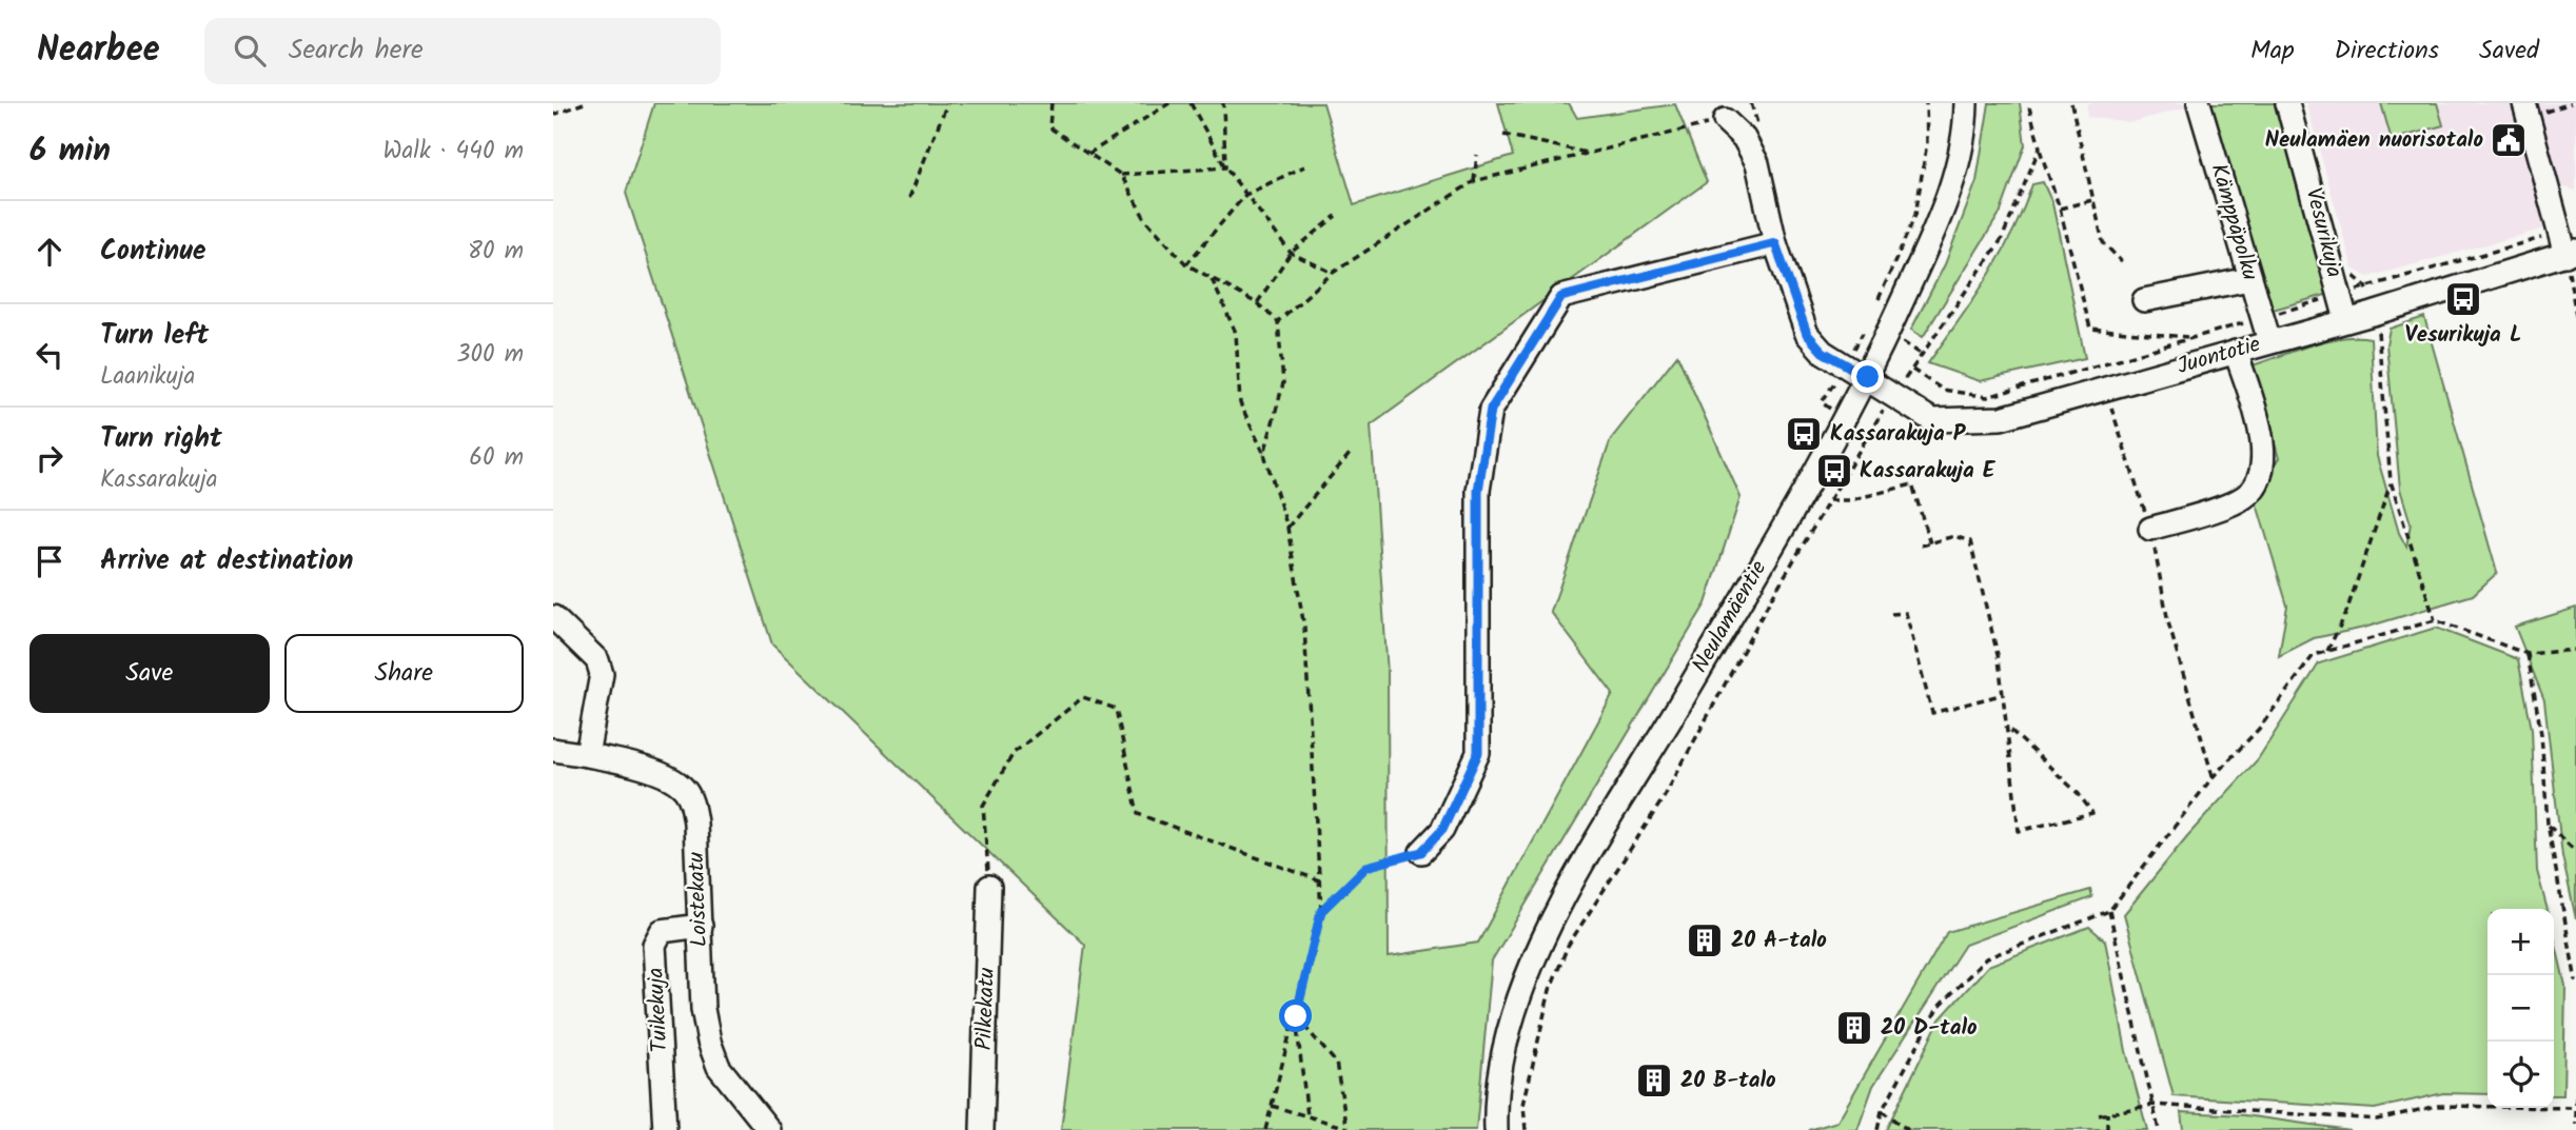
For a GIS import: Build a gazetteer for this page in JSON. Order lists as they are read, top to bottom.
{
  "streets": {
    "street": [
      "Kämppäpolku",
      "Vesurikuja",
      "Juontotie",
      "Neulamäentie",
      "Loistekatu",
      "Pilkekatu",
      "Tuikekuja"
    ]
  },
  "crossings": [
    ["Kämppäpolku", "Juontotie"],
    ["Vesurikuja", "Juontotie"],
    ["Juontotie", "Neulamäentie"],
    ["Loistekatu", "Tuikekuja"]
  ],
  "places": {
    "public building": ["Neulamäen nuorisotalo"],
    "bus stop": ["Vesurikuja L", "Kassarakuja P", "Kassarakuja E"],
    "building": ["20 A-talo", "20 D-talo", "20 B-talo"]
  },
  "page": {
    "header": "Nearbee",
    "search": "Search here",
    "nav": ["Map", "Directions", "Saved"],
    "heading": ["6 min", "Walk · 440 m"],
    "list": [
      ["Continue", "80 m"],
      ["Turn left", "Laanikuja", "300 m"],
      ["Turn right", "Kassarakuja", "60 m"],
      "Arrive at destination"
    ],
    "buttons": ["Save", "Share"],
    "map_buttons": ["+", "−"]
  }
}
